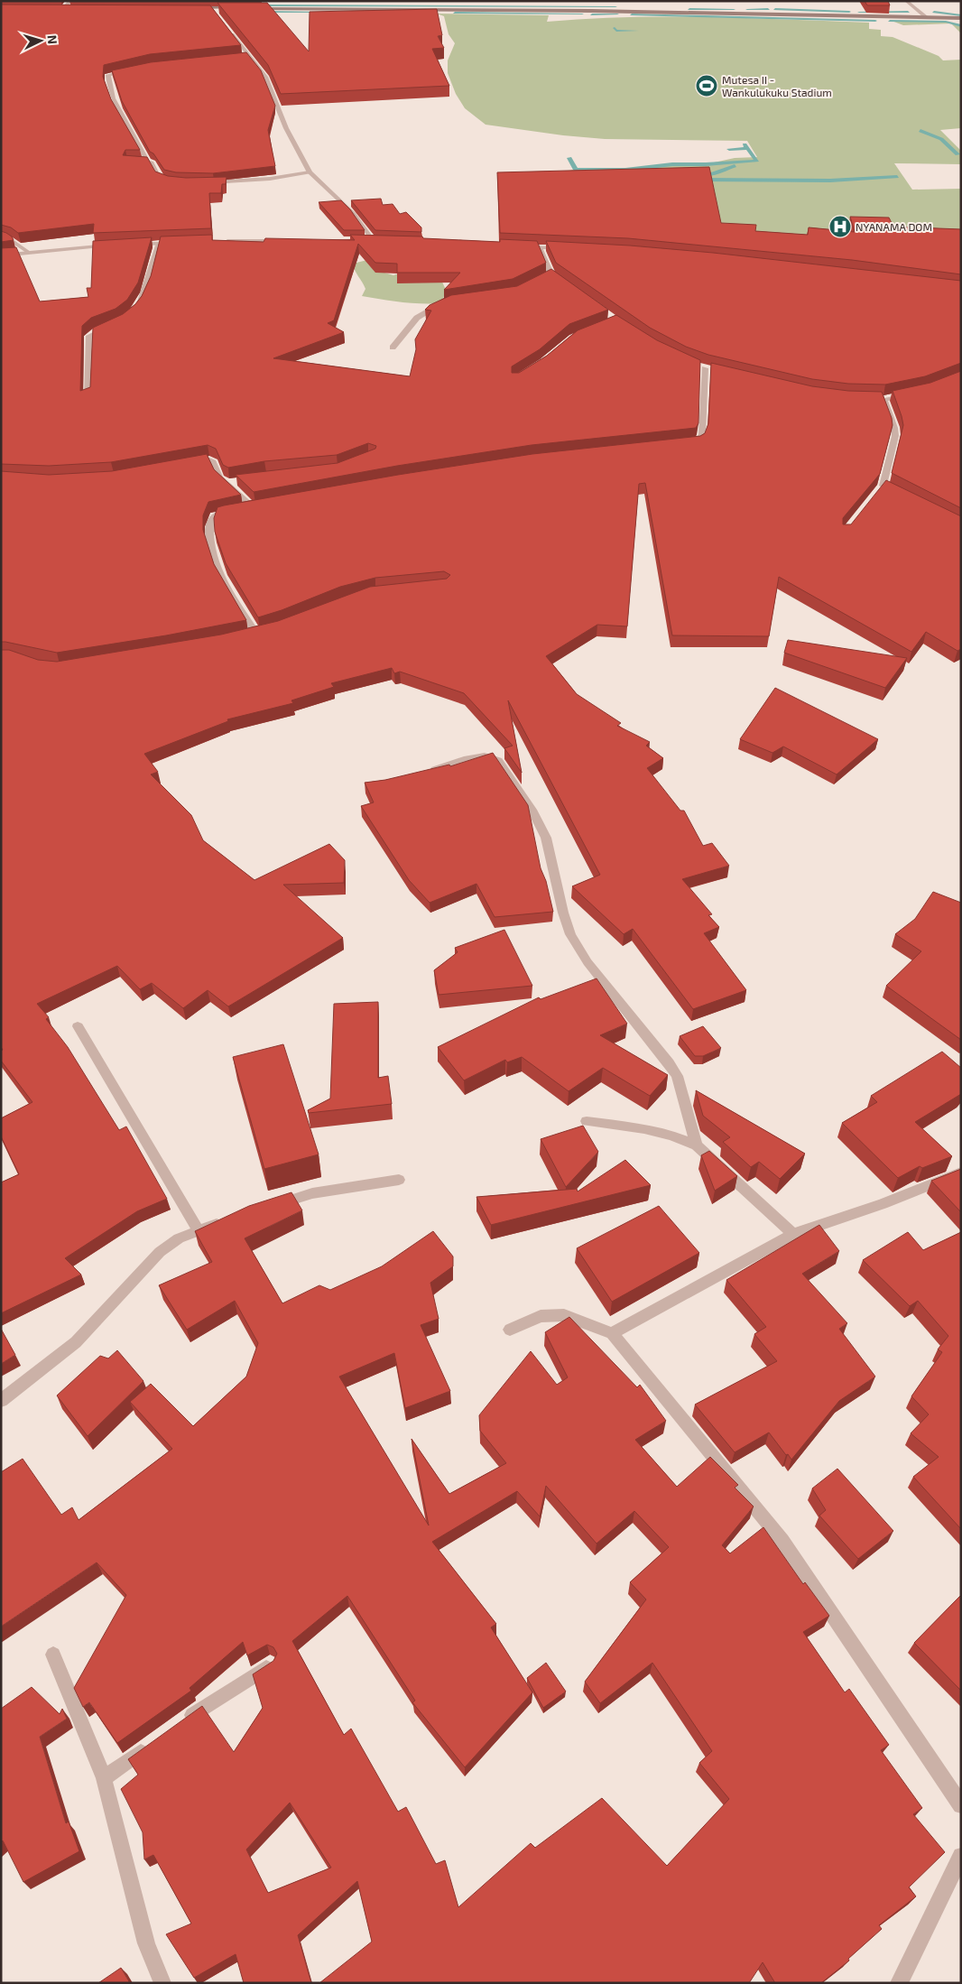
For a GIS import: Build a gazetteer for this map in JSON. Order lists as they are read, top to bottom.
{
  "places": {
    "sports": ["Mutesa II - Wankulukuku Stadium"],
    "hospital": ["NYANAMA DOM"]
  },
  "north": "right"
}
